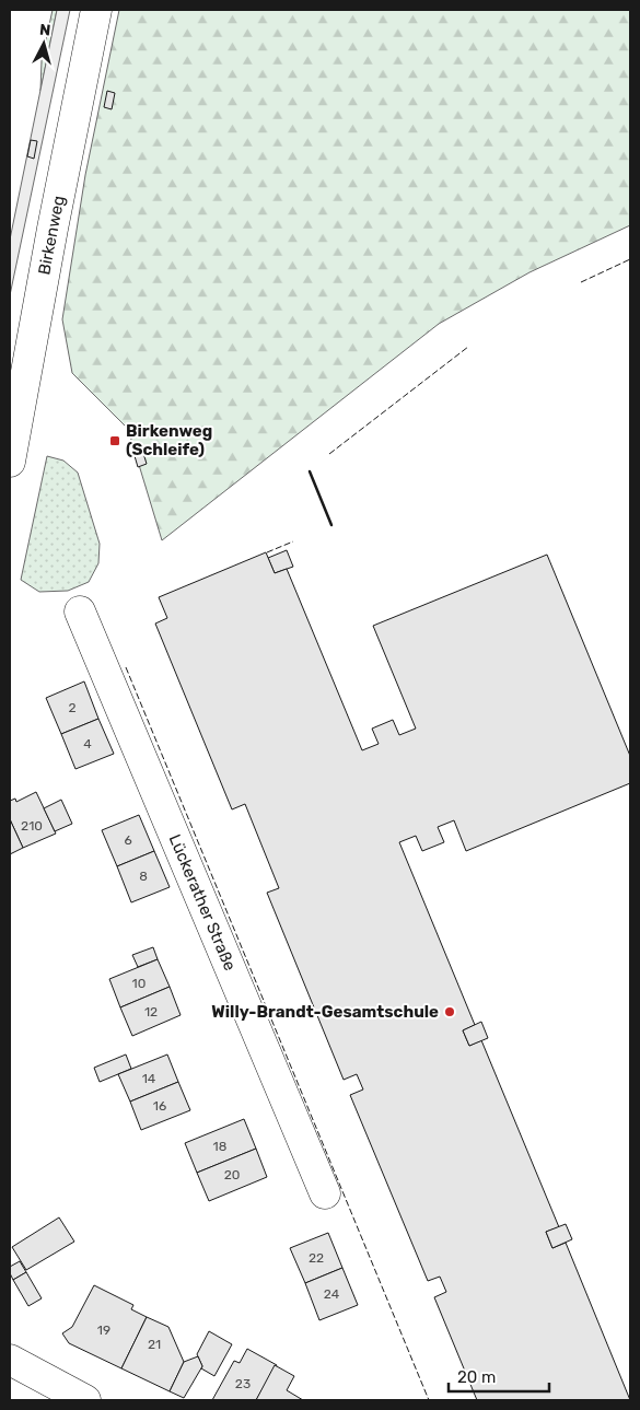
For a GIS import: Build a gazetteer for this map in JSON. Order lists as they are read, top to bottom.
{
  "streets": {
    "street": ["Birkenweg", "Lückerather Straße"]
  },
  "places": {
    "transit": ["Birkenweg (Schleife)"],
    "other": ["Willy-Brandt-Gesamtschule"]
  },
  "house_numbers": [
    "2",
    "4",
    "210",
    "6",
    "8",
    "10",
    "12",
    "14",
    "16",
    "18",
    "20",
    "22",
    "24",
    "19",
    "21",
    "23"
  ],
  "scale_bar": "20 m",
  "north": "top"
}
